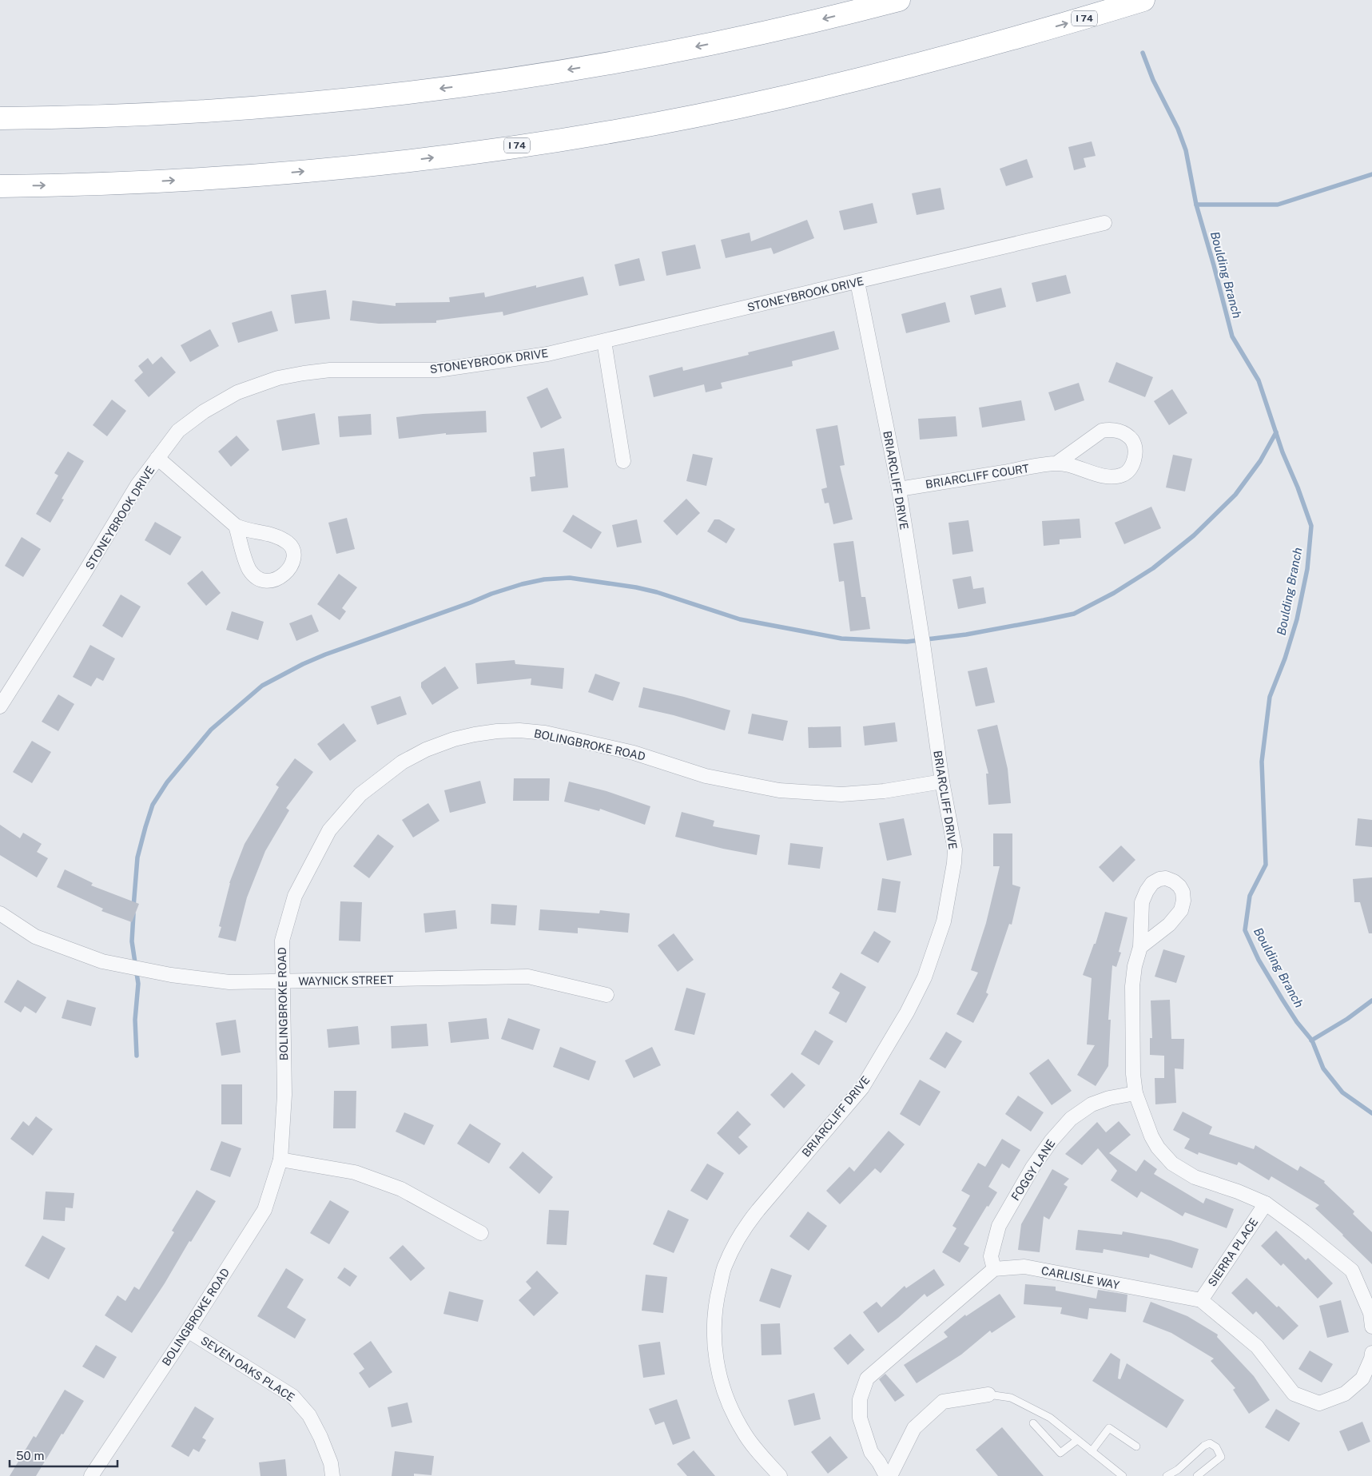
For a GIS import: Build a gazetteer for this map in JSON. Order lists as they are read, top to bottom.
{
  "streets": {
    "highway": ["I 74"],
    "street": [
      "STONEYBROOK DRIVE",
      "BRIARCLIFF COURT",
      "BRIARCLIFF DRIVE",
      "BOLINGBROKE ROAD",
      "WAYNICK STREET",
      "FOGGY LANE",
      "SIERRA PLACE",
      "CARLISLE WAY",
      "SEVEN OAKS PLACE"
    ]
  },
  "crossings": [
    ["STONEYBROOK DRIVE", "BRIARCLIFF DRIVE"],
    ["BRIARCLIFF COURT", "BRIARCLIFF DRIVE"],
    ["BRIARCLIFF DRIVE", "BOLINGBROKE ROAD"],
    ["BOLINGBROKE ROAD", "WAYNICK STREET"],
    ["BOLINGBROKE ROAD", "SEVEN OAKS PLACE"],
    ["FOGGY LANE", "CARLISLE WAY"],
    ["SIERRA PLACE", "CARLISLE WAY"]
  ],
  "water": ["Boulding Branch"],
  "scale_bar": "50 m"
}
